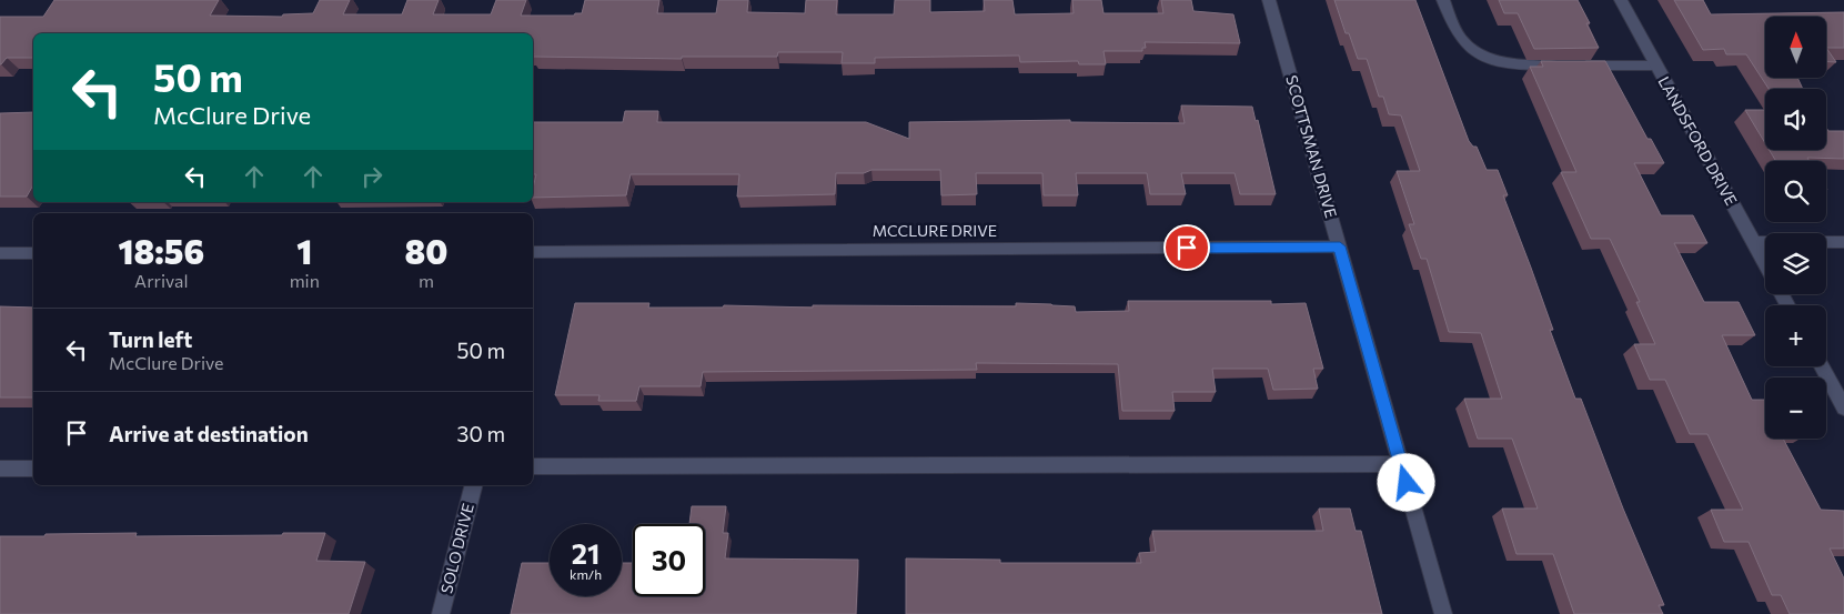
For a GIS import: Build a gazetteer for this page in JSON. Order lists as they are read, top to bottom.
{
  "streets": {
    "street": [
      "LANDSFORD DRIVE",
      "SCOTTSMAN DRIVE",
      "MCCLURE DRIVE",
      "SOLO DRIVE"
    ]
  },
  "crossings": [
    ["SCOTTSMAN DRIVE", "MCCLURE DRIVE"]
  ],
  "north": "top",
  "page": {
    "map_buttons": ["+", "−"],
    "turn": ["50 m", "McClure Drive"],
    "eta": [
      "18:56",
      "Arrival",
      "1",
      "min",
      "80",
      "m"
    ],
    "list": [
      {
        "name": "Turn left",
        "note": "McClure Drive",
        "value": "50 m"
      },
      {
        "name": "Arrive at destination",
        "value": "30 m"
      }
    ],
    "speed": "21 km/h",
    "limit": "30"
  }
}
